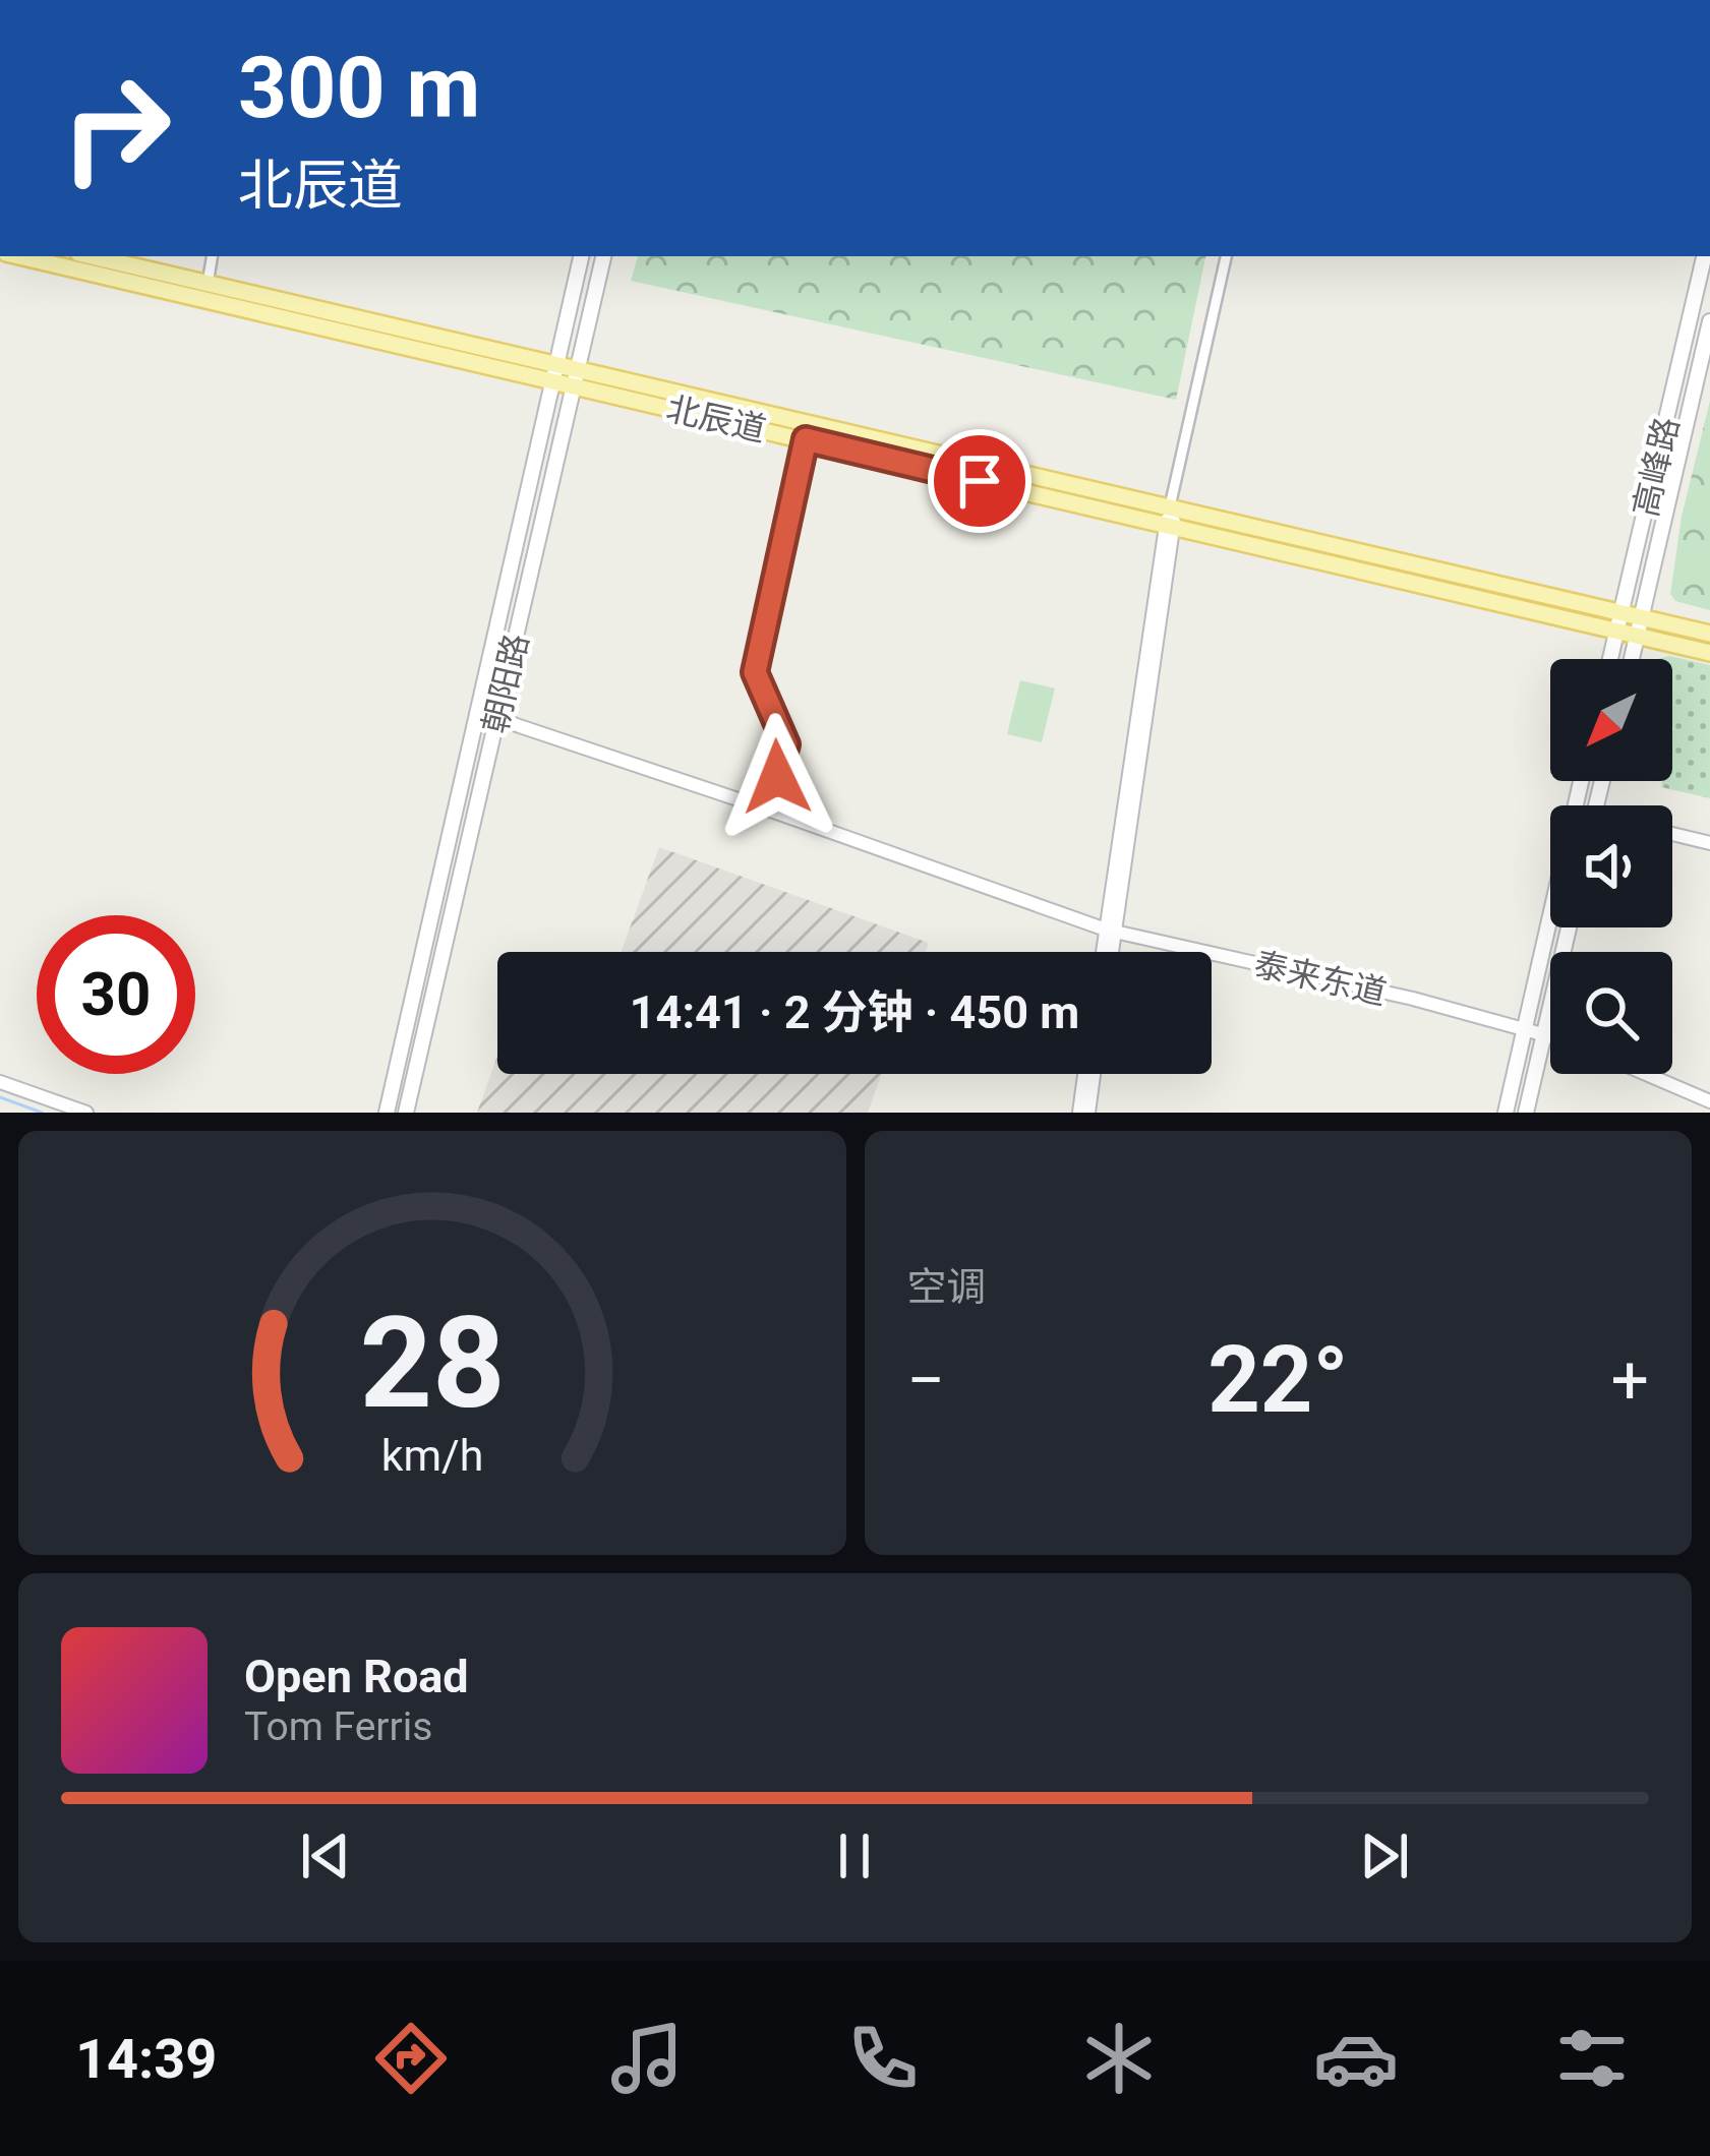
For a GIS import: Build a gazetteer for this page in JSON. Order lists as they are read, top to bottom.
{
  "streets": {
    "main road": ["北辰道", "高峰路", "朝阳路"],
    "street": ["泰来东道"]
  },
  "crossings": [
    ["北辰道", "高峰路"],
    ["北辰道", "朝阳路"],
    ["朝阳路", "泰来东道"]
  ],
  "north": "bottom left",
  "page": {
    "turn": ["300 m", "北辰道"],
    "limit": "30",
    "trip": "14:41 · 2 分钟 · 450 m",
    "tile": "空调",
    "heat": ["−", "22°", "+"],
    "song": ["Open Road", "Tom Ferris"],
    "tabs": "14:39",
    "gauge": ["28", "km/h"]
  }
}
